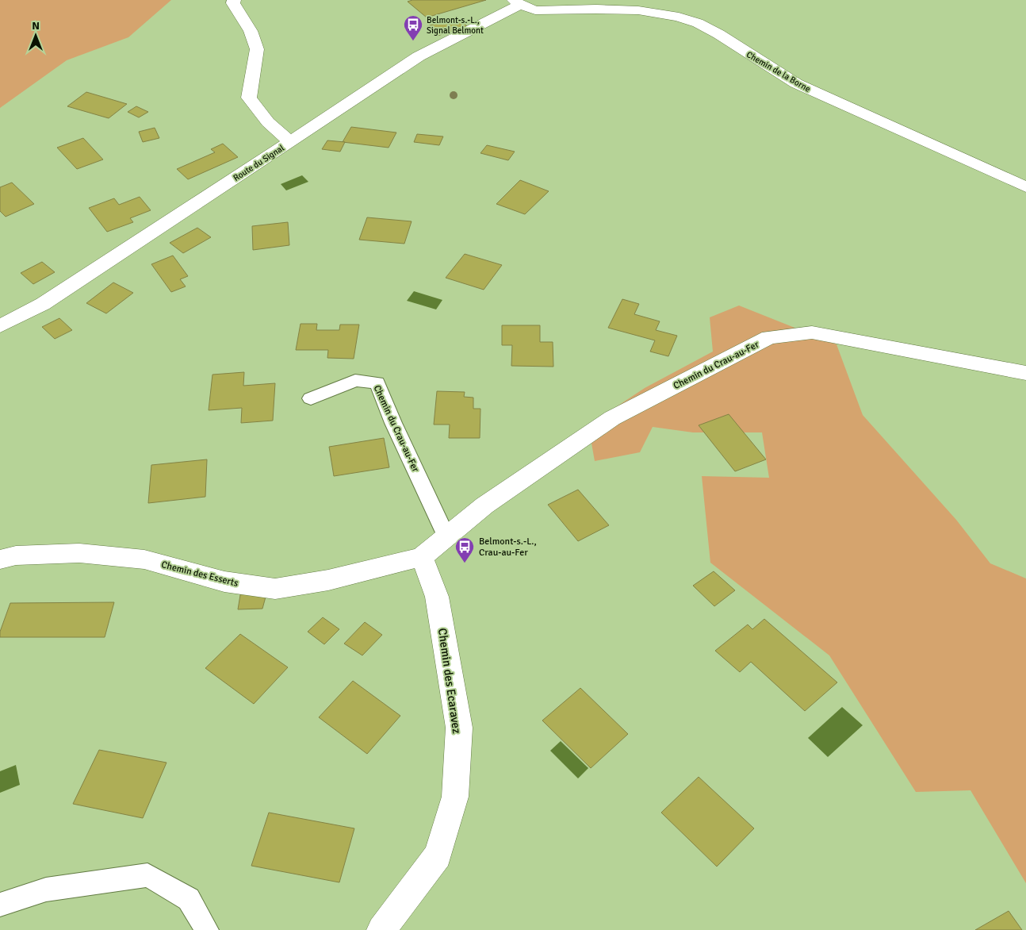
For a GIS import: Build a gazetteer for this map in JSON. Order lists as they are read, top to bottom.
{
  "streets": {
    "street": [
      "Chemin de la Borne",
      "Route du Signal",
      "Chemin du Crau-au-Fer",
      "Chemin des Esserts",
      "Chemin des Ecaravez"
    ]
  },
  "crossings": [
    ["Chemin de la Borne", "Route du Signal"],
    ["Chemin du Crau-au-Fer", "Chemin des Esserts"],
    ["Chemin du Crau-au-Fer", "Chemin des Ecaravez"],
    ["Chemin des Esserts", "Chemin des Ecaravez"]
  ],
  "places": {
    "bus stop": ["Belmont-s.-L., Signal Belmont", "Belmont-s.-L., Crau-au-Fer"]
  },
  "north": "top"
}
